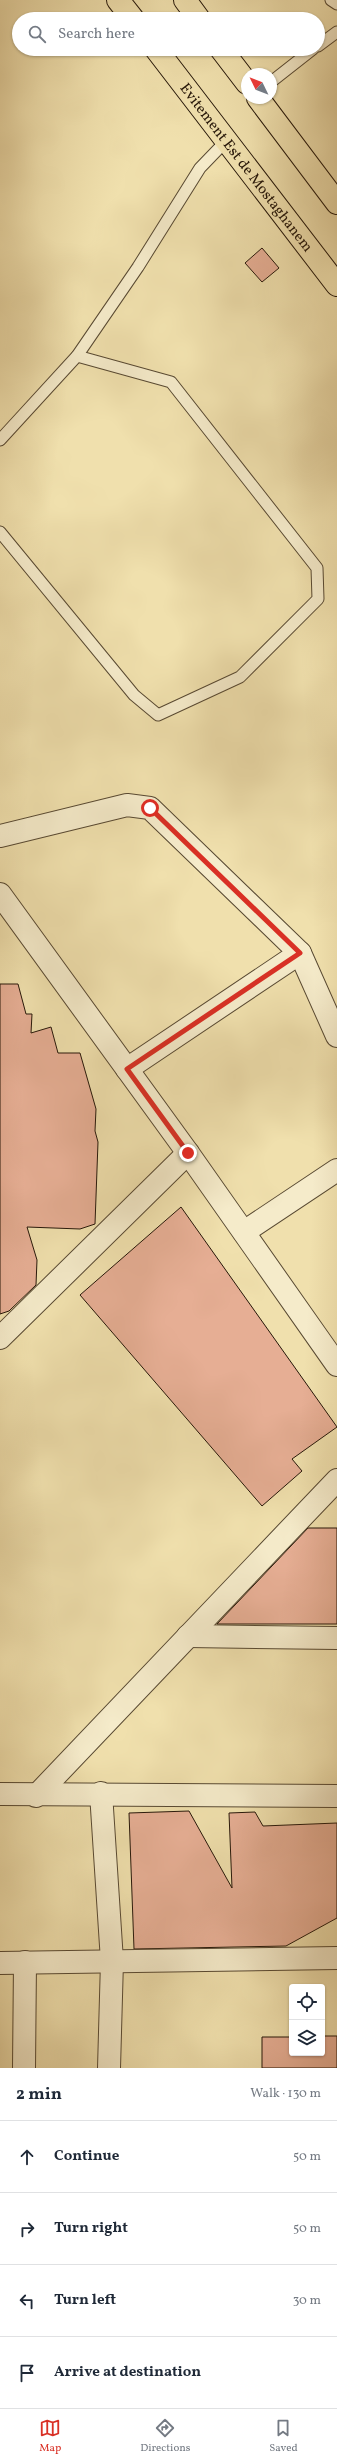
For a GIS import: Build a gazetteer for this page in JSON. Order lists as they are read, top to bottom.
{
  "streets": {
    "highway": ["Evitement Est de Mostaghanem"]
  },
  "north": "top left",
  "page": {
    "search": "Search here",
    "heading": ["2 min", "Walk · 130 m"],
    "list": [
      ["Continue", "50 m"],
      ["Turn right", "50 m"],
      ["Turn left", "30 m"],
      "Arrive at destination"
    ],
    "nav": ["Map", "Directions", "Saved"]
  }
}
